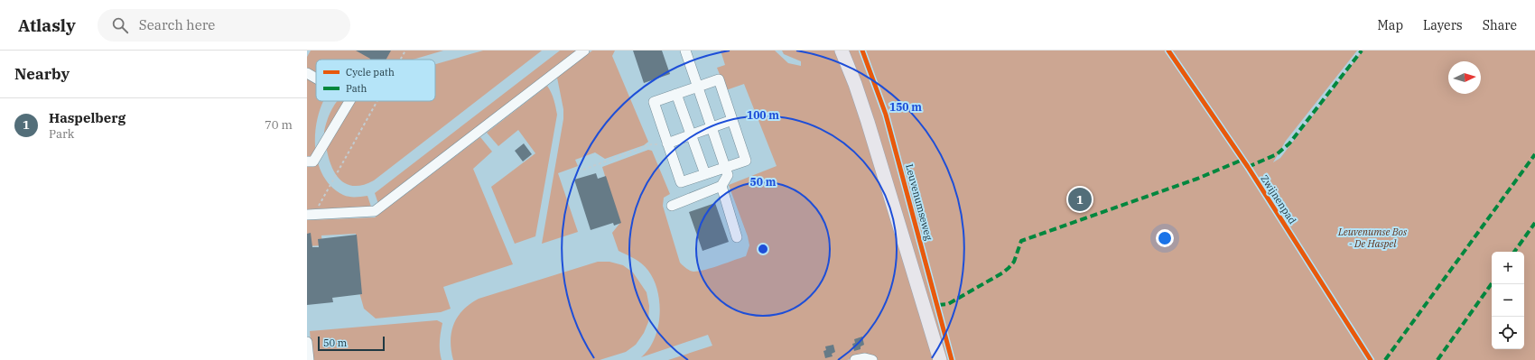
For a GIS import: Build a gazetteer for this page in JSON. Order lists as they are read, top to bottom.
{
  "streets": {
    "cycle path": ["Zwijnenpad", "Leuvenumseweg"]
  },
  "parks": ["Leuvenumse Bos - De Haspel"],
  "legend": ["Cycle path", "Path"],
  "scale_bar": "50 m",
  "north": "right",
  "page": {
    "header": "Atlasly",
    "search": "Search here",
    "nav": ["Map", "Layers", "Share"],
    "heading": "Nearby",
    "list": [
      {
        "mark": "1",
        "name": "Haspelberg",
        "note": "Park",
        "value": "70 m"
      }
    ],
    "pins": "1",
    "map_buttons": ["+", "−"],
    "scale": "50 m"
  },
  "rings": ["150 m", "100 m", "50 m"]
}
